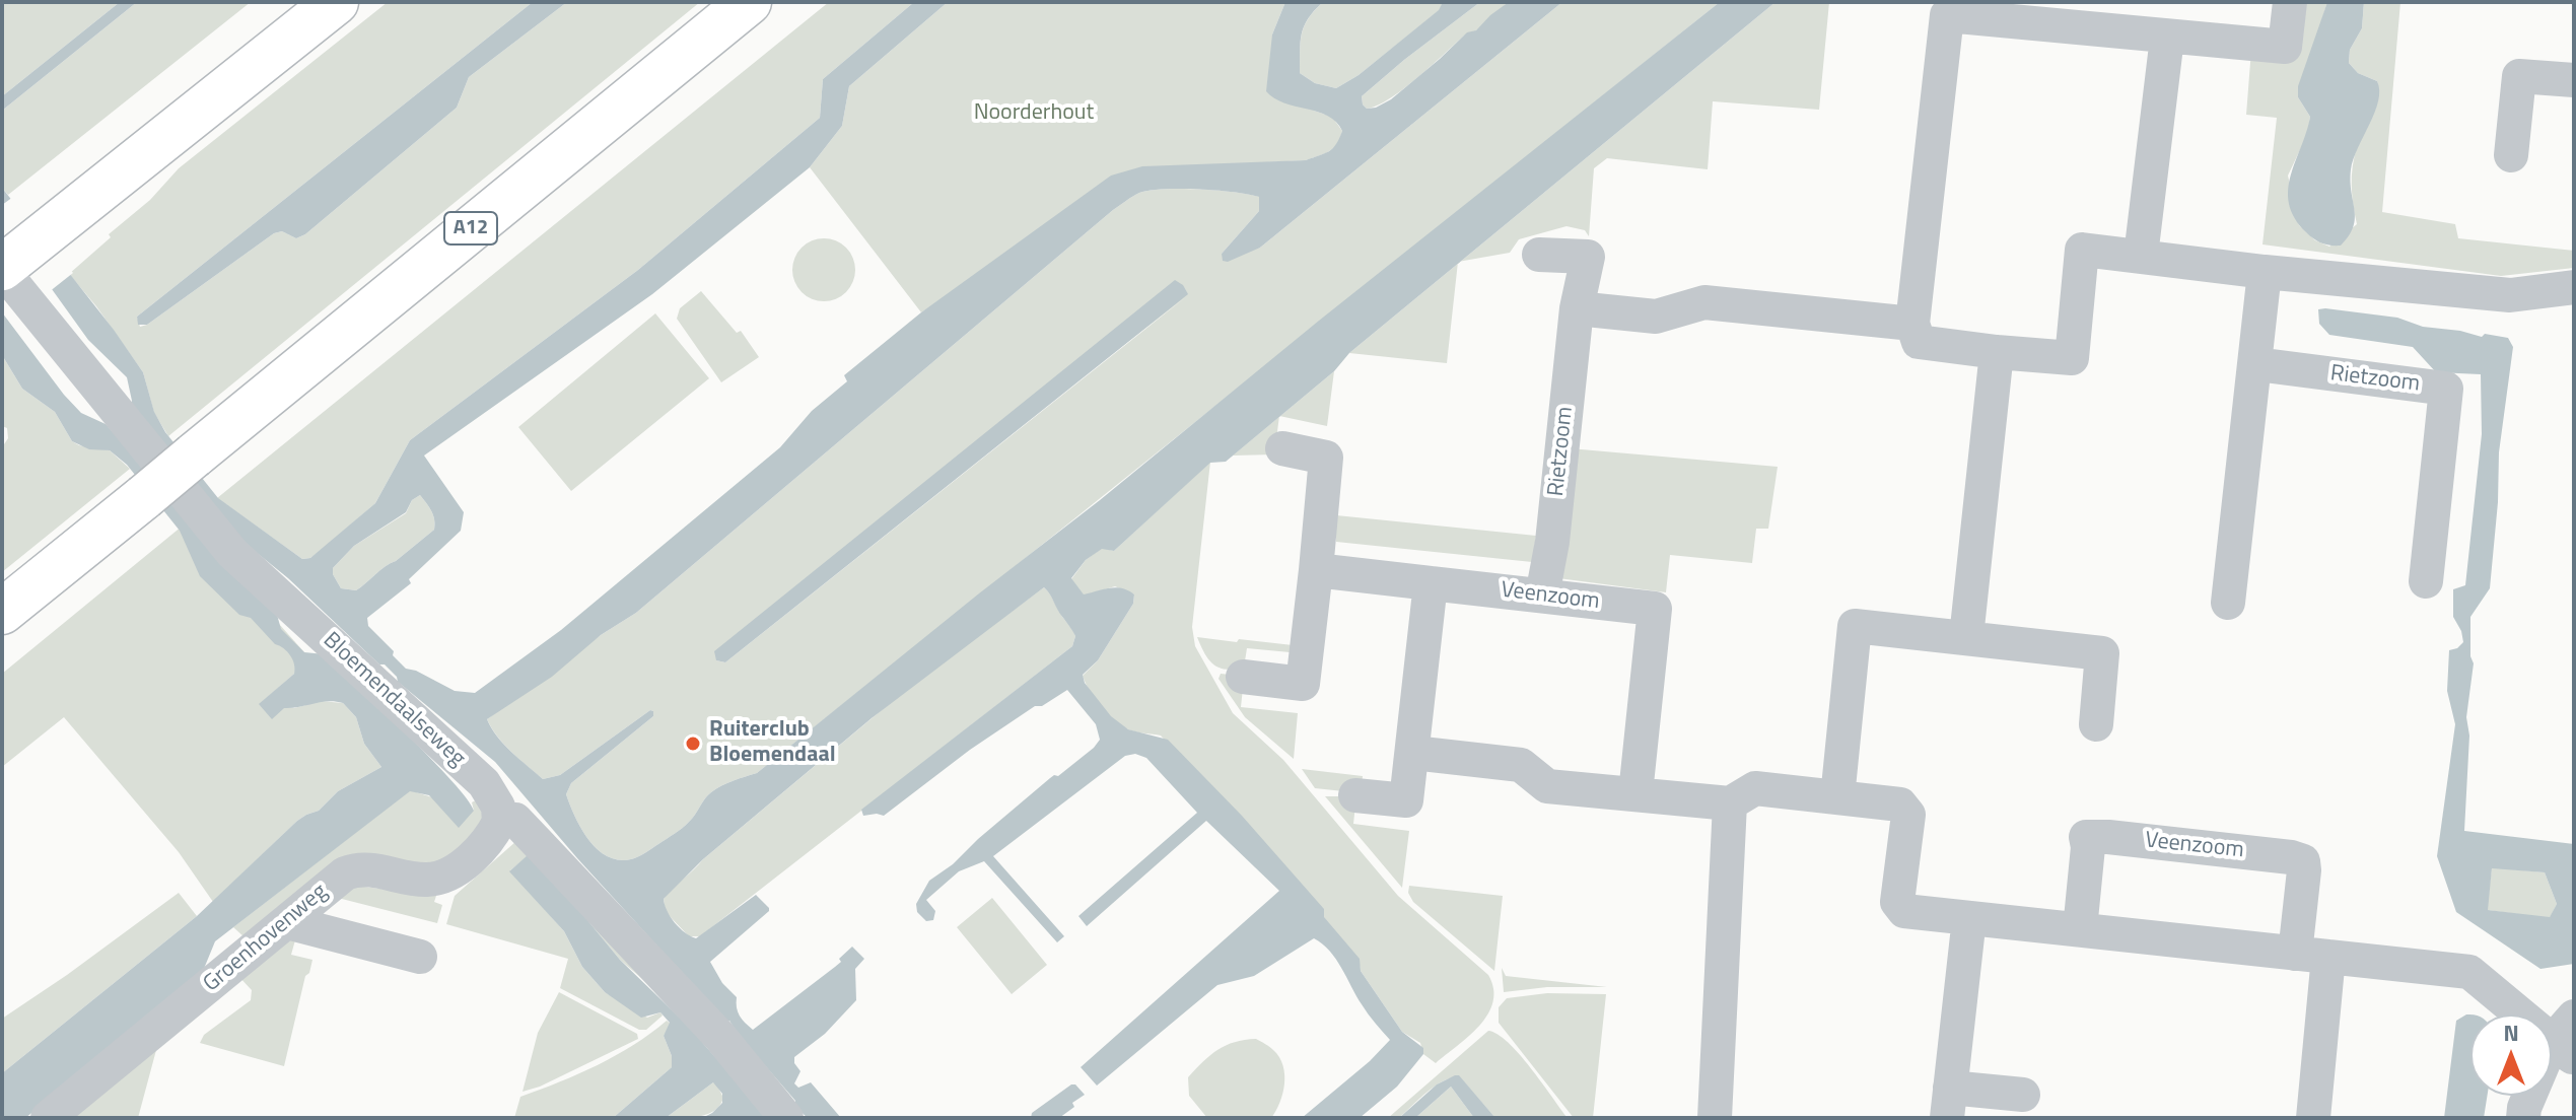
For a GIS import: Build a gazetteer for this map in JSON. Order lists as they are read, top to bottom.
{
  "streets": {
    "highway": ["A12"],
    "street": [
      "Rietzoom",
      "Veenzoom",
      "Bloemendaalseweg",
      "Groenhovenweg"
    ]
  },
  "crossings": [
    ["Rietzoom", "Veenzoom"],
    ["Bloemendaalseweg", "Groenhovenweg"]
  ],
  "parks": ["Noorderhout"],
  "places": ["Ruiterclub Bloemendaal"],
  "north": "top"
}
